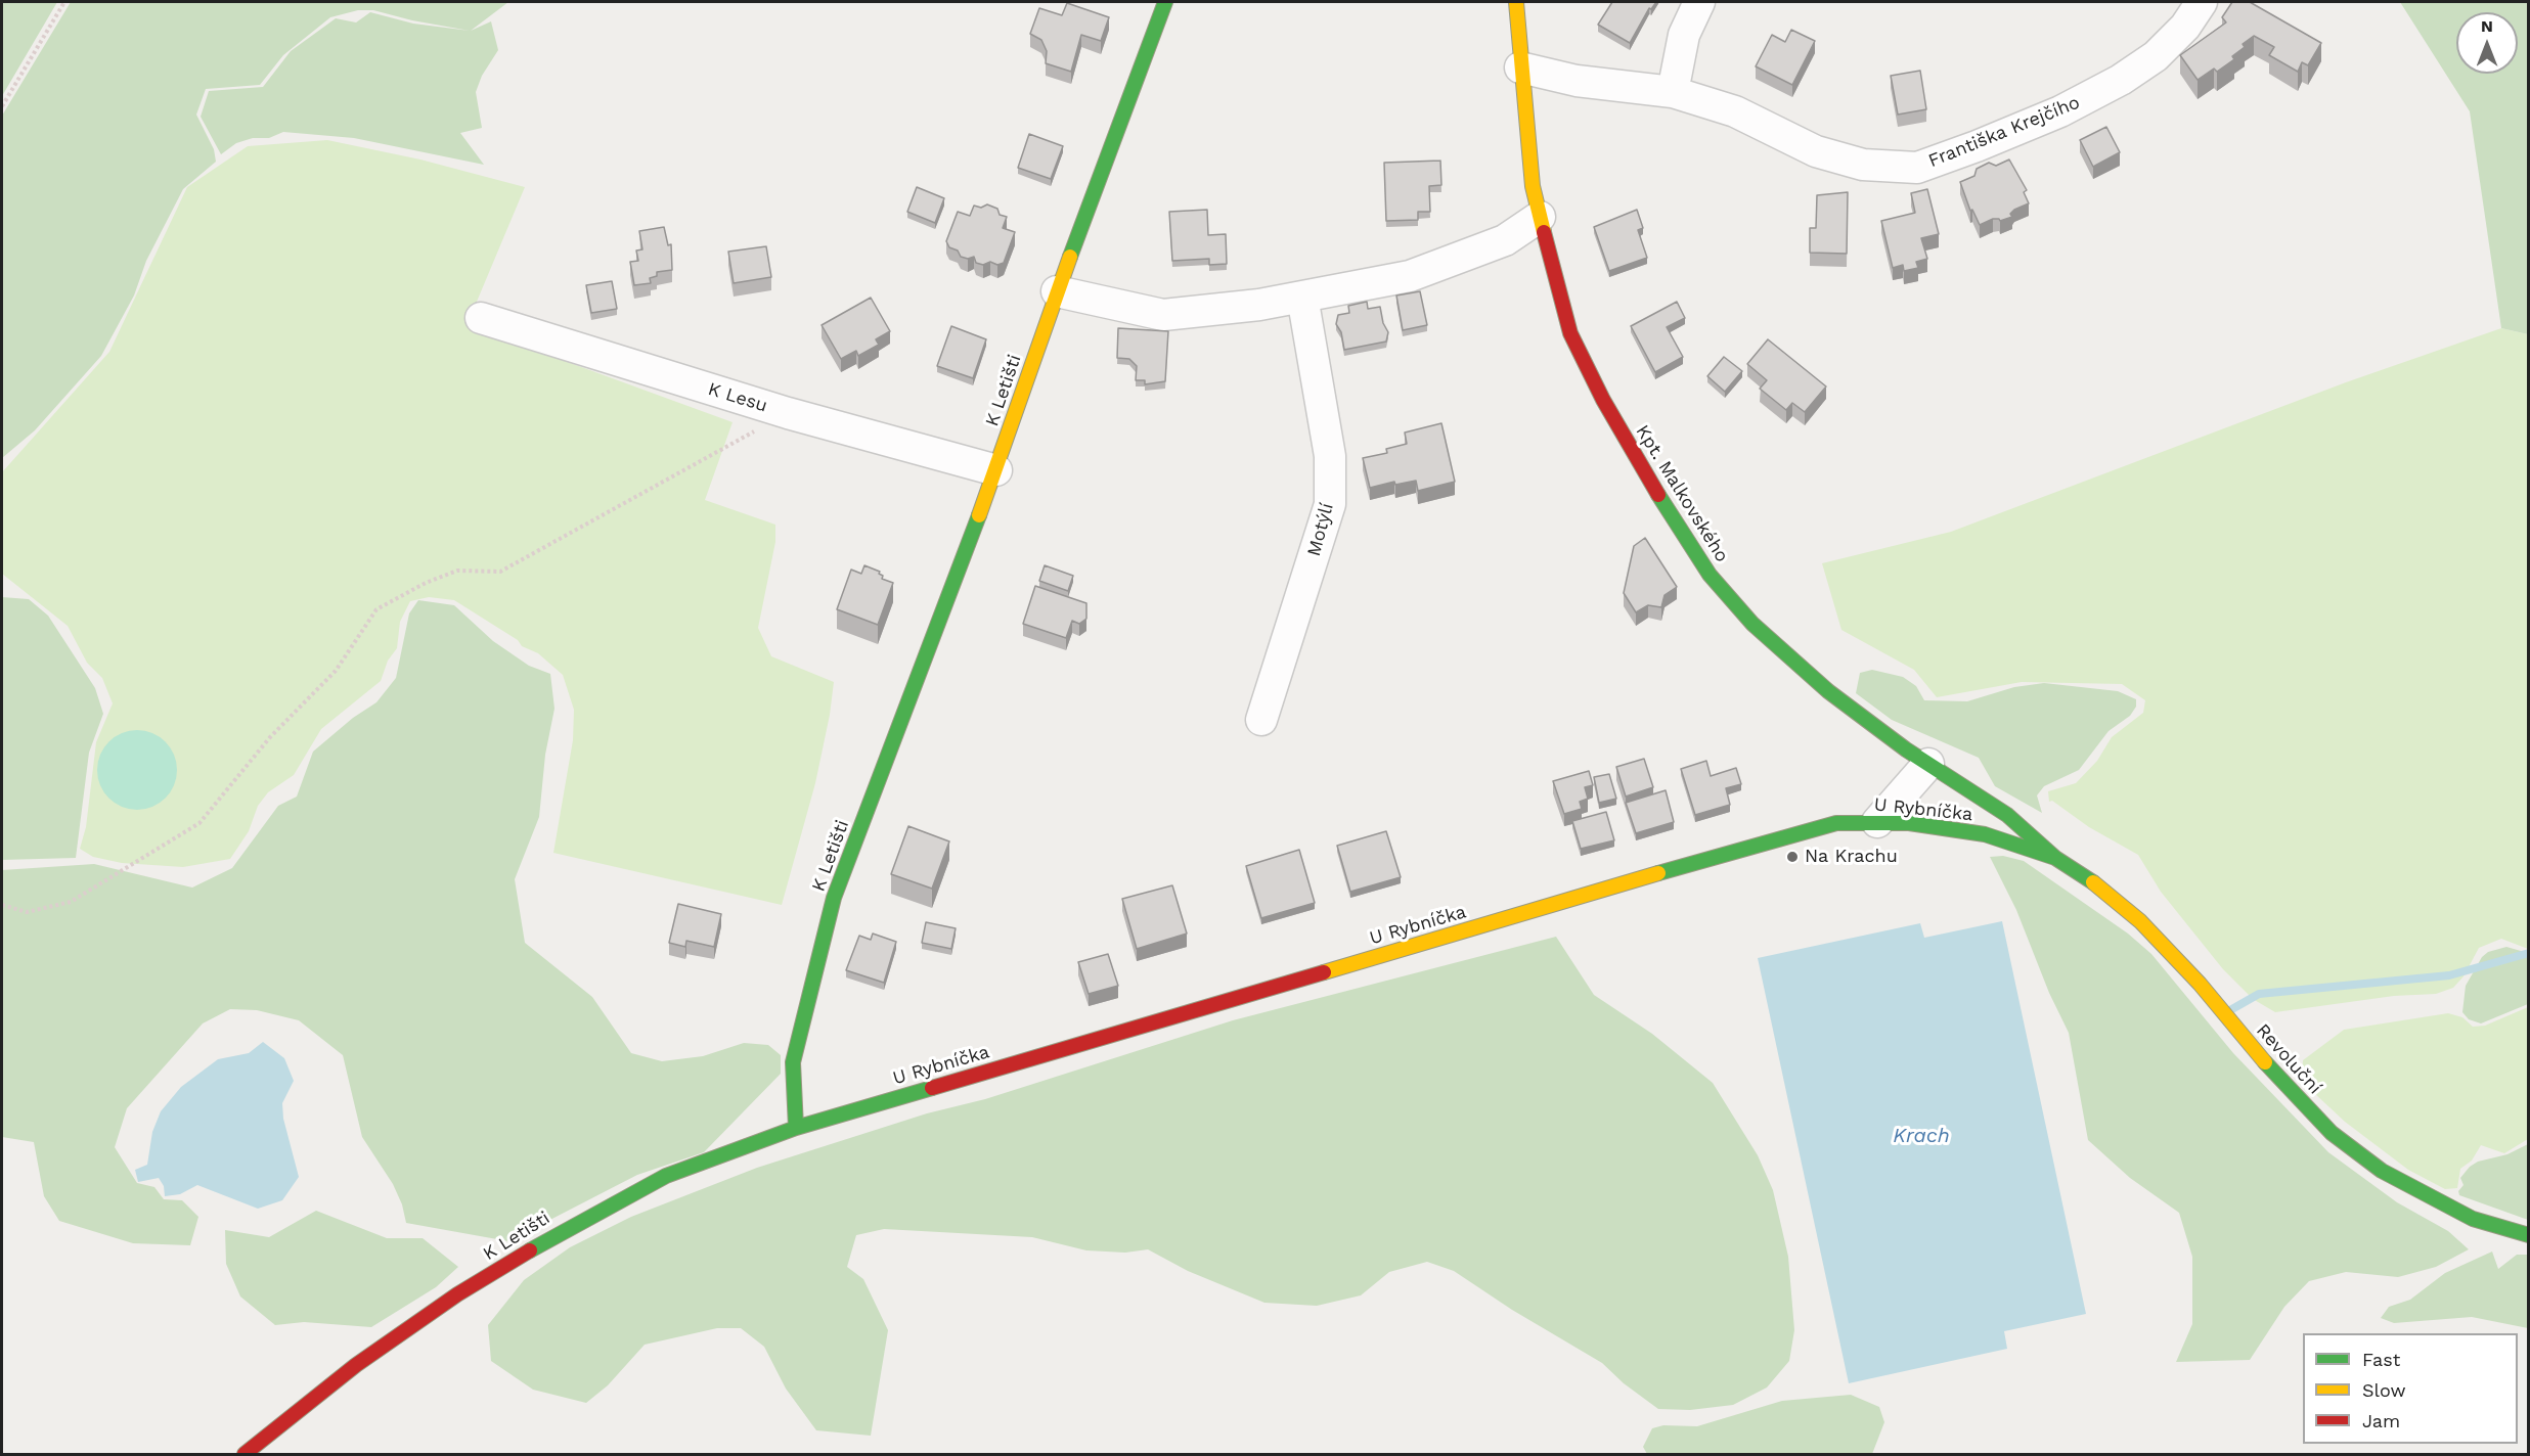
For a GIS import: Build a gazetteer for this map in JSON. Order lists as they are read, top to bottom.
{
  "streets": {
    "street": [
      "Františka Krejčího",
      "K Letišti",
      "K Lesu",
      "Kpt. Malkovského",
      "Motýlí",
      "U Rybníčka",
      "Revoluční"
    ]
  },
  "crossings": [
    ["Františka Krejčího", "Kpt. Malkovského"],
    ["K Letišti", "K Lesu"],
    ["K Letišti", "U Rybníčka"],
    ["Kpt. Malkovského", "U Rybníčka"],
    ["Kpt. Malkovského", "Revoluční"],
    ["U Rybníčka", "Revoluční"]
  ],
  "water": ["Krach"],
  "places": ["Na Krachu"],
  "legend": ["Fast", "Slow", "Jam"],
  "north": "top"
}
